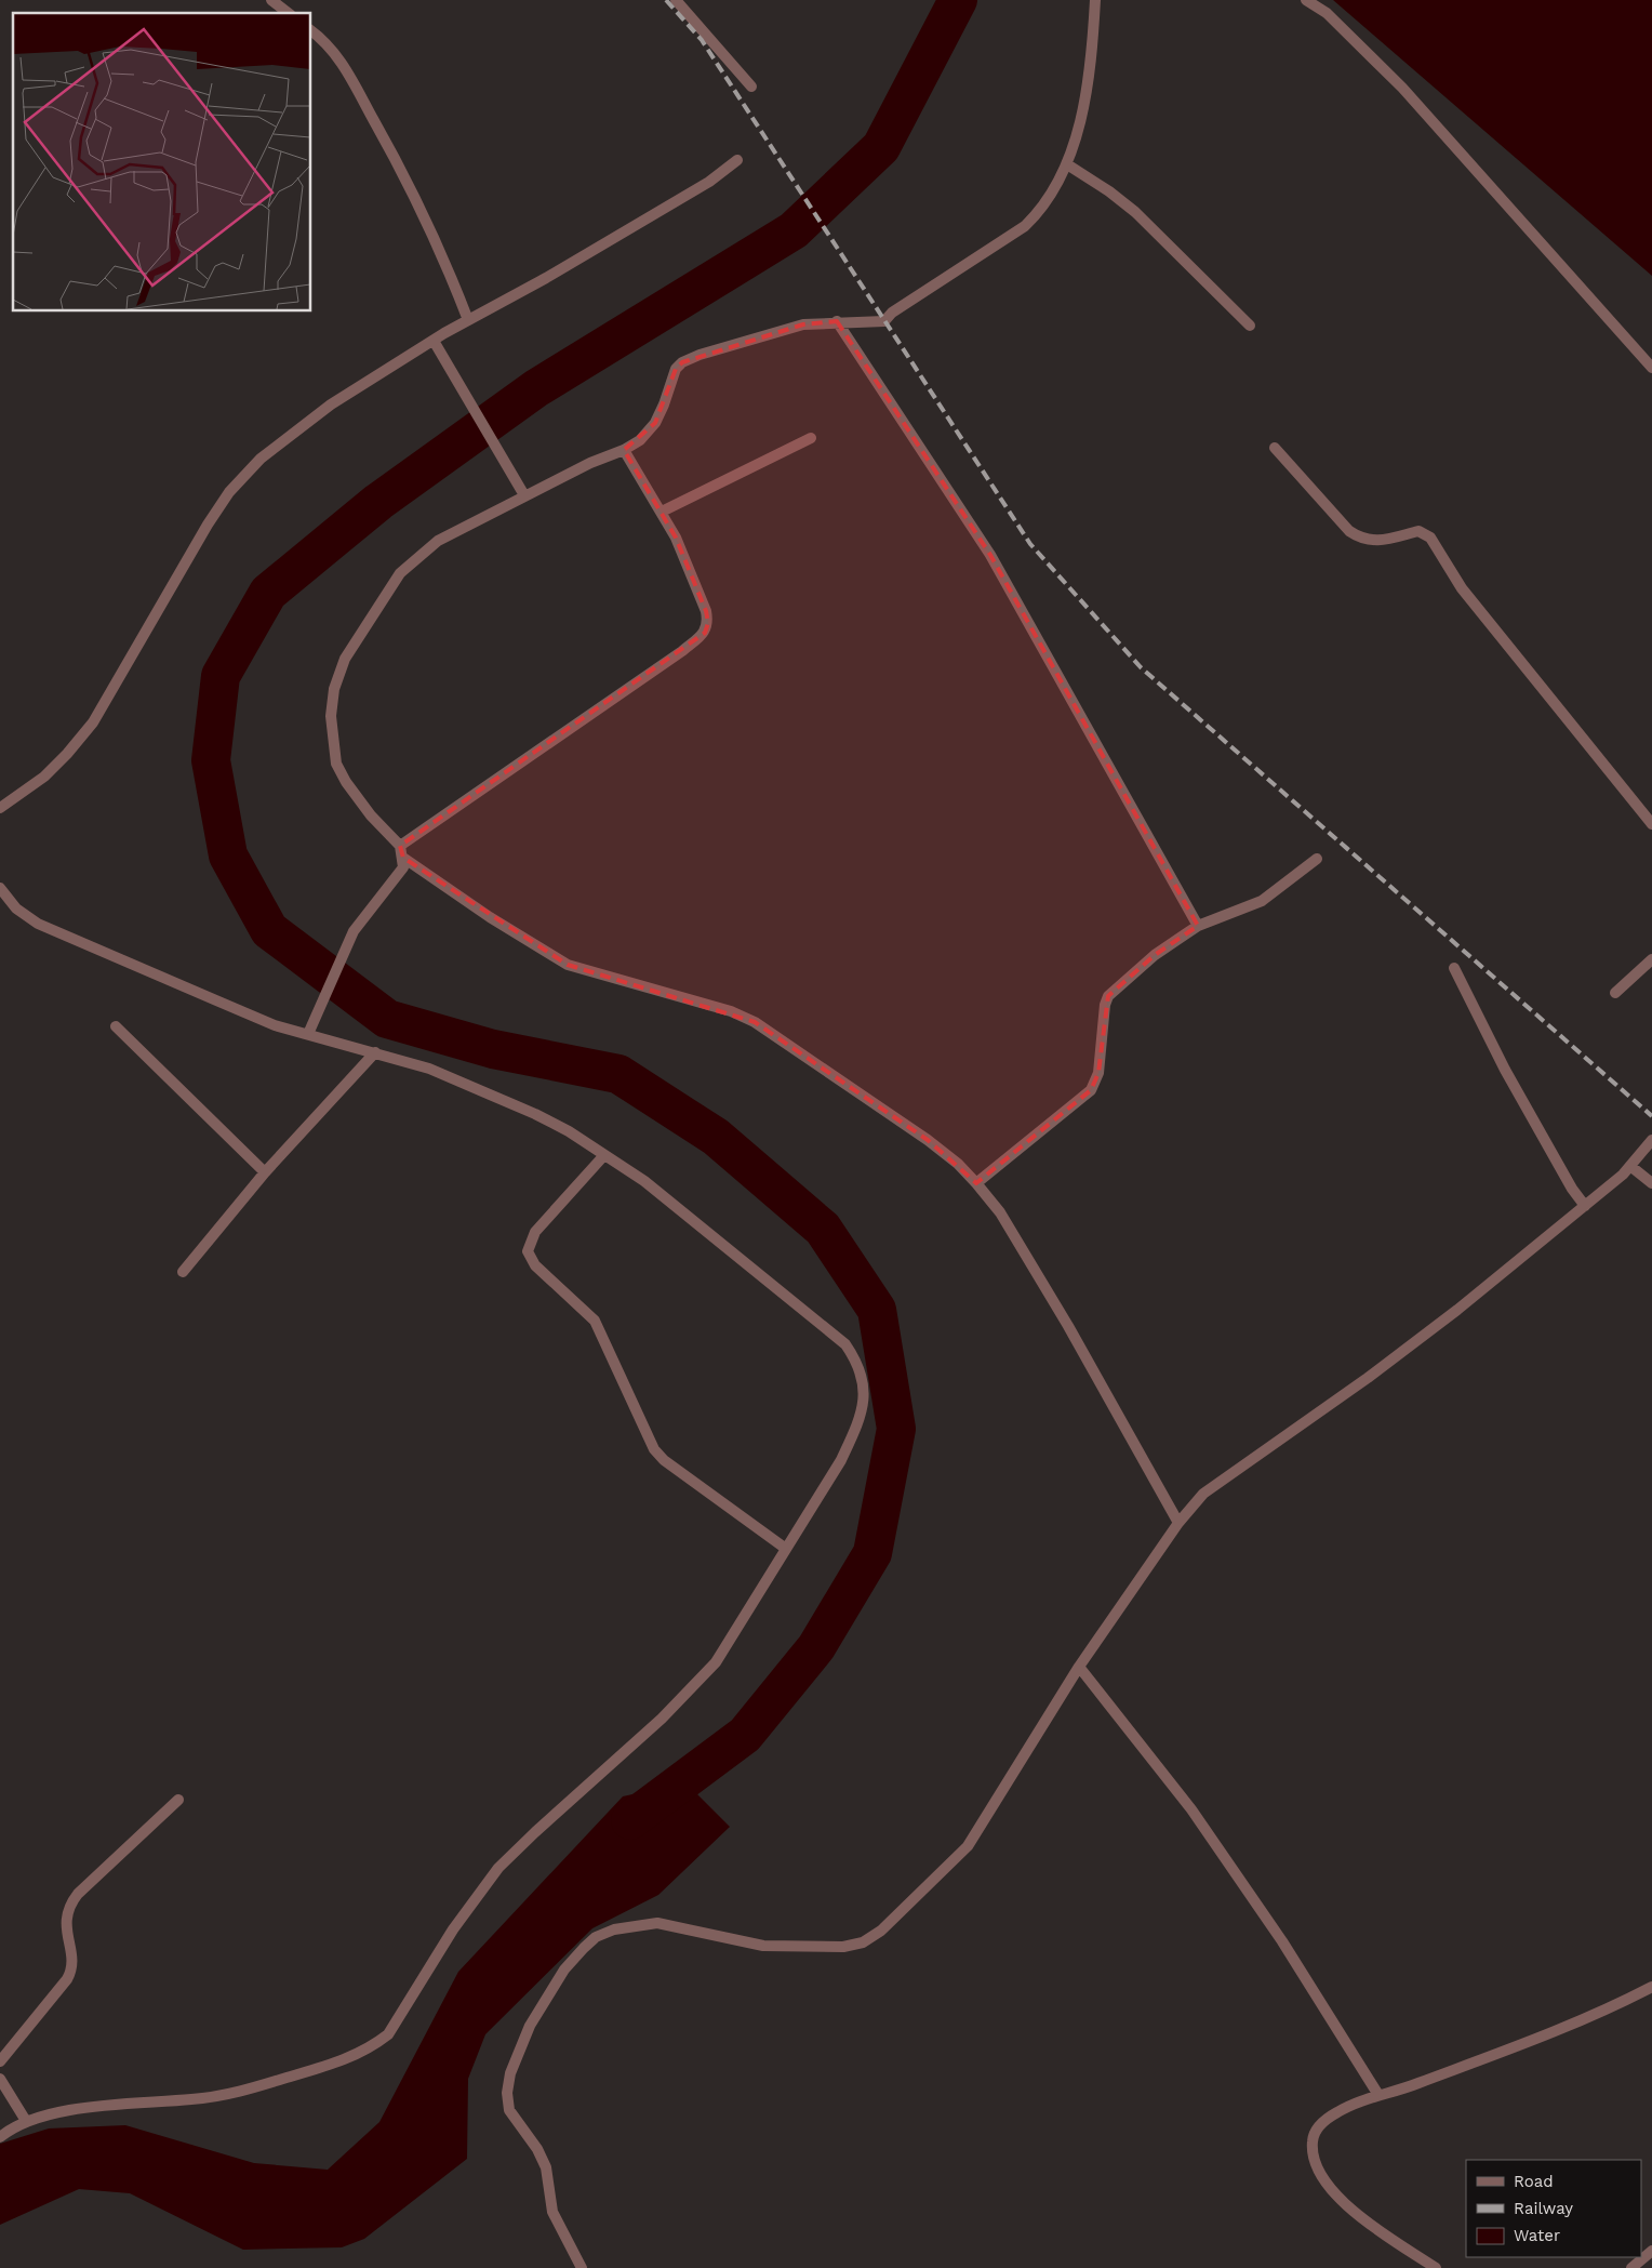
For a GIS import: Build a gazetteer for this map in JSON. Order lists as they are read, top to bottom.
{
  "legend": ["Road", "Railway", "Water"]
}
